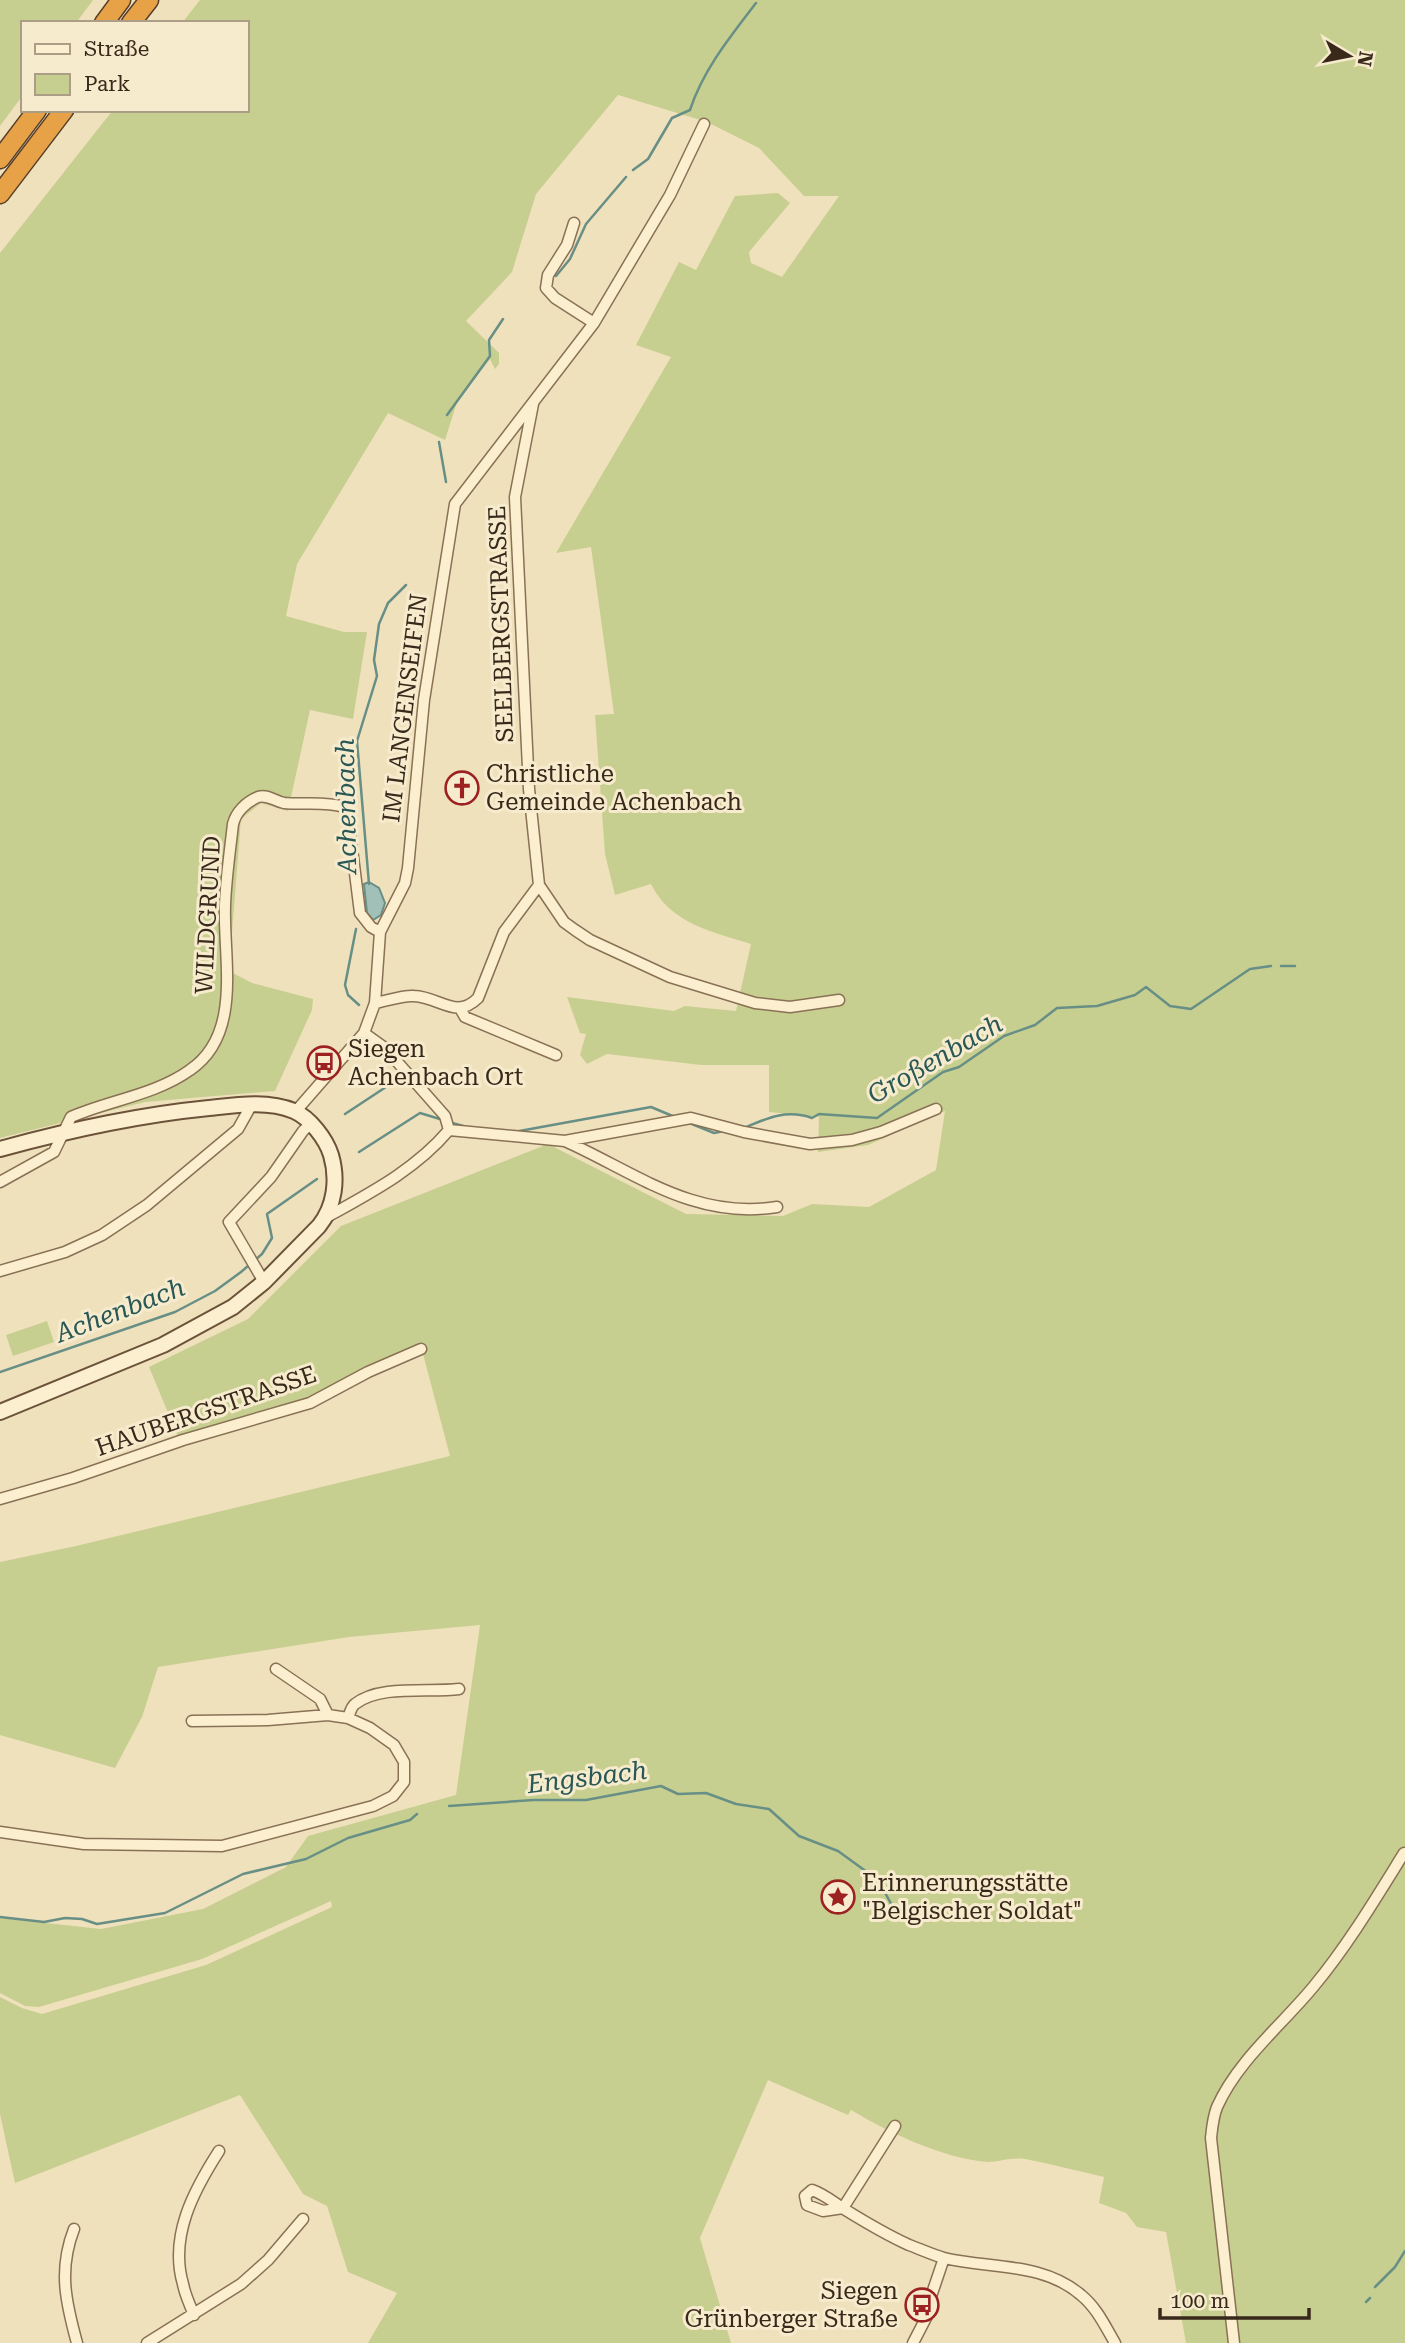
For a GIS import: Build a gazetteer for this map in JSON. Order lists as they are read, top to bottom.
{
  "streets": {
    "street": [
      "SEELBERGSTRASSE",
      "IM LANGENSEIFEN",
      "WILDGRUND",
      "HAUBERGSTRASSE"
    ]
  },
  "crossings": [
    ["SEELBERGSTRASSE", "IM LANGENSEIFEN"],
    ["IM LANGENSEIFEN", "WILDGRUND"]
  ],
  "water": ["Achenbach", "Großenbach", "Engsbach"],
  "places": {
    "church": ["Christliche Gemeinde Achenbach"],
    "bus stop": ["Siegen Achenbach Ort", "Siegen Grünberger Straße"],
    "place": ["Erinnerungsstätte \"Belgischer Soldat\""]
  },
  "legend": ["Straße", "Park"],
  "scale_bar": "100 m",
  "north": "right"
}
